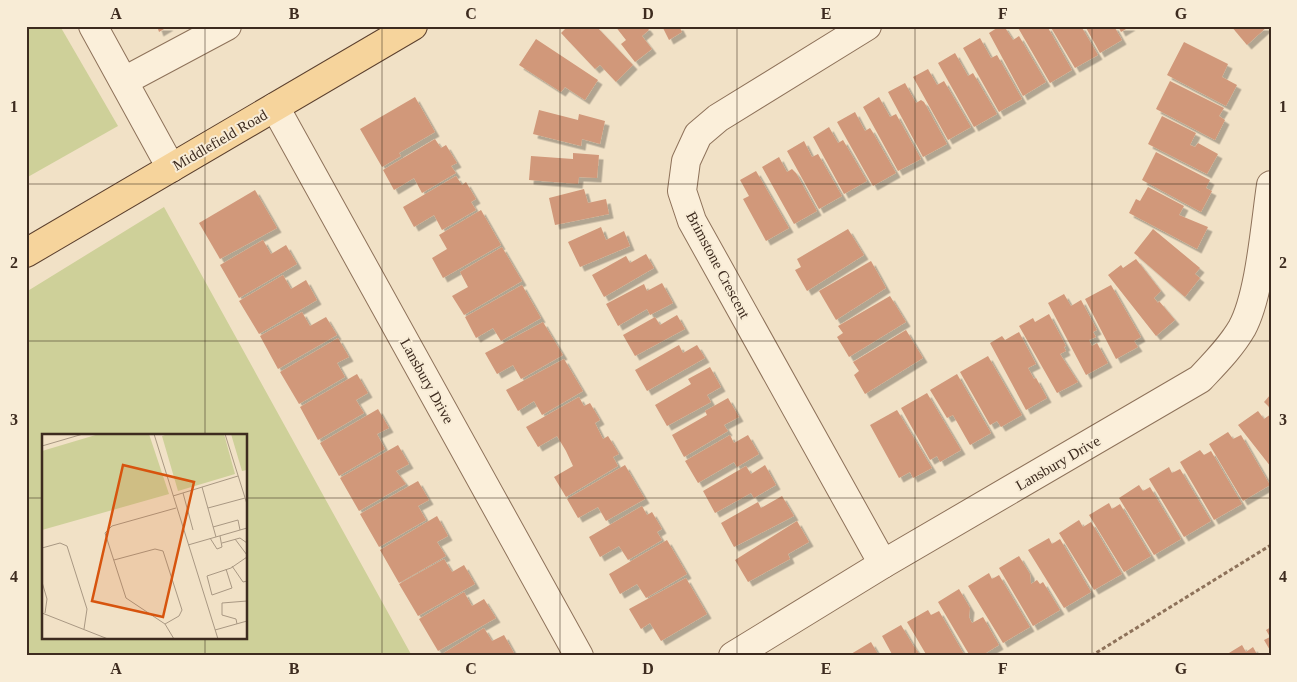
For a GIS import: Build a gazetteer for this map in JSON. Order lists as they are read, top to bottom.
{
  "streets": {
    "main road": ["Middlefield Road"],
    "street": ["Brimstone Crescent", "Lansbury Drive"]
  },
  "crossings": [
    ["Middlefield Road", "Lansbury Drive"],
    ["Brimstone Crescent", "Lansbury Drive"]
  ],
  "grid": {
    "columns": [
      "A",
      "B",
      "C",
      "D",
      "E",
      "F",
      "G"
    ],
    "rows": [
      "1",
      "2",
      "3",
      "4"
    ]
  }
}
